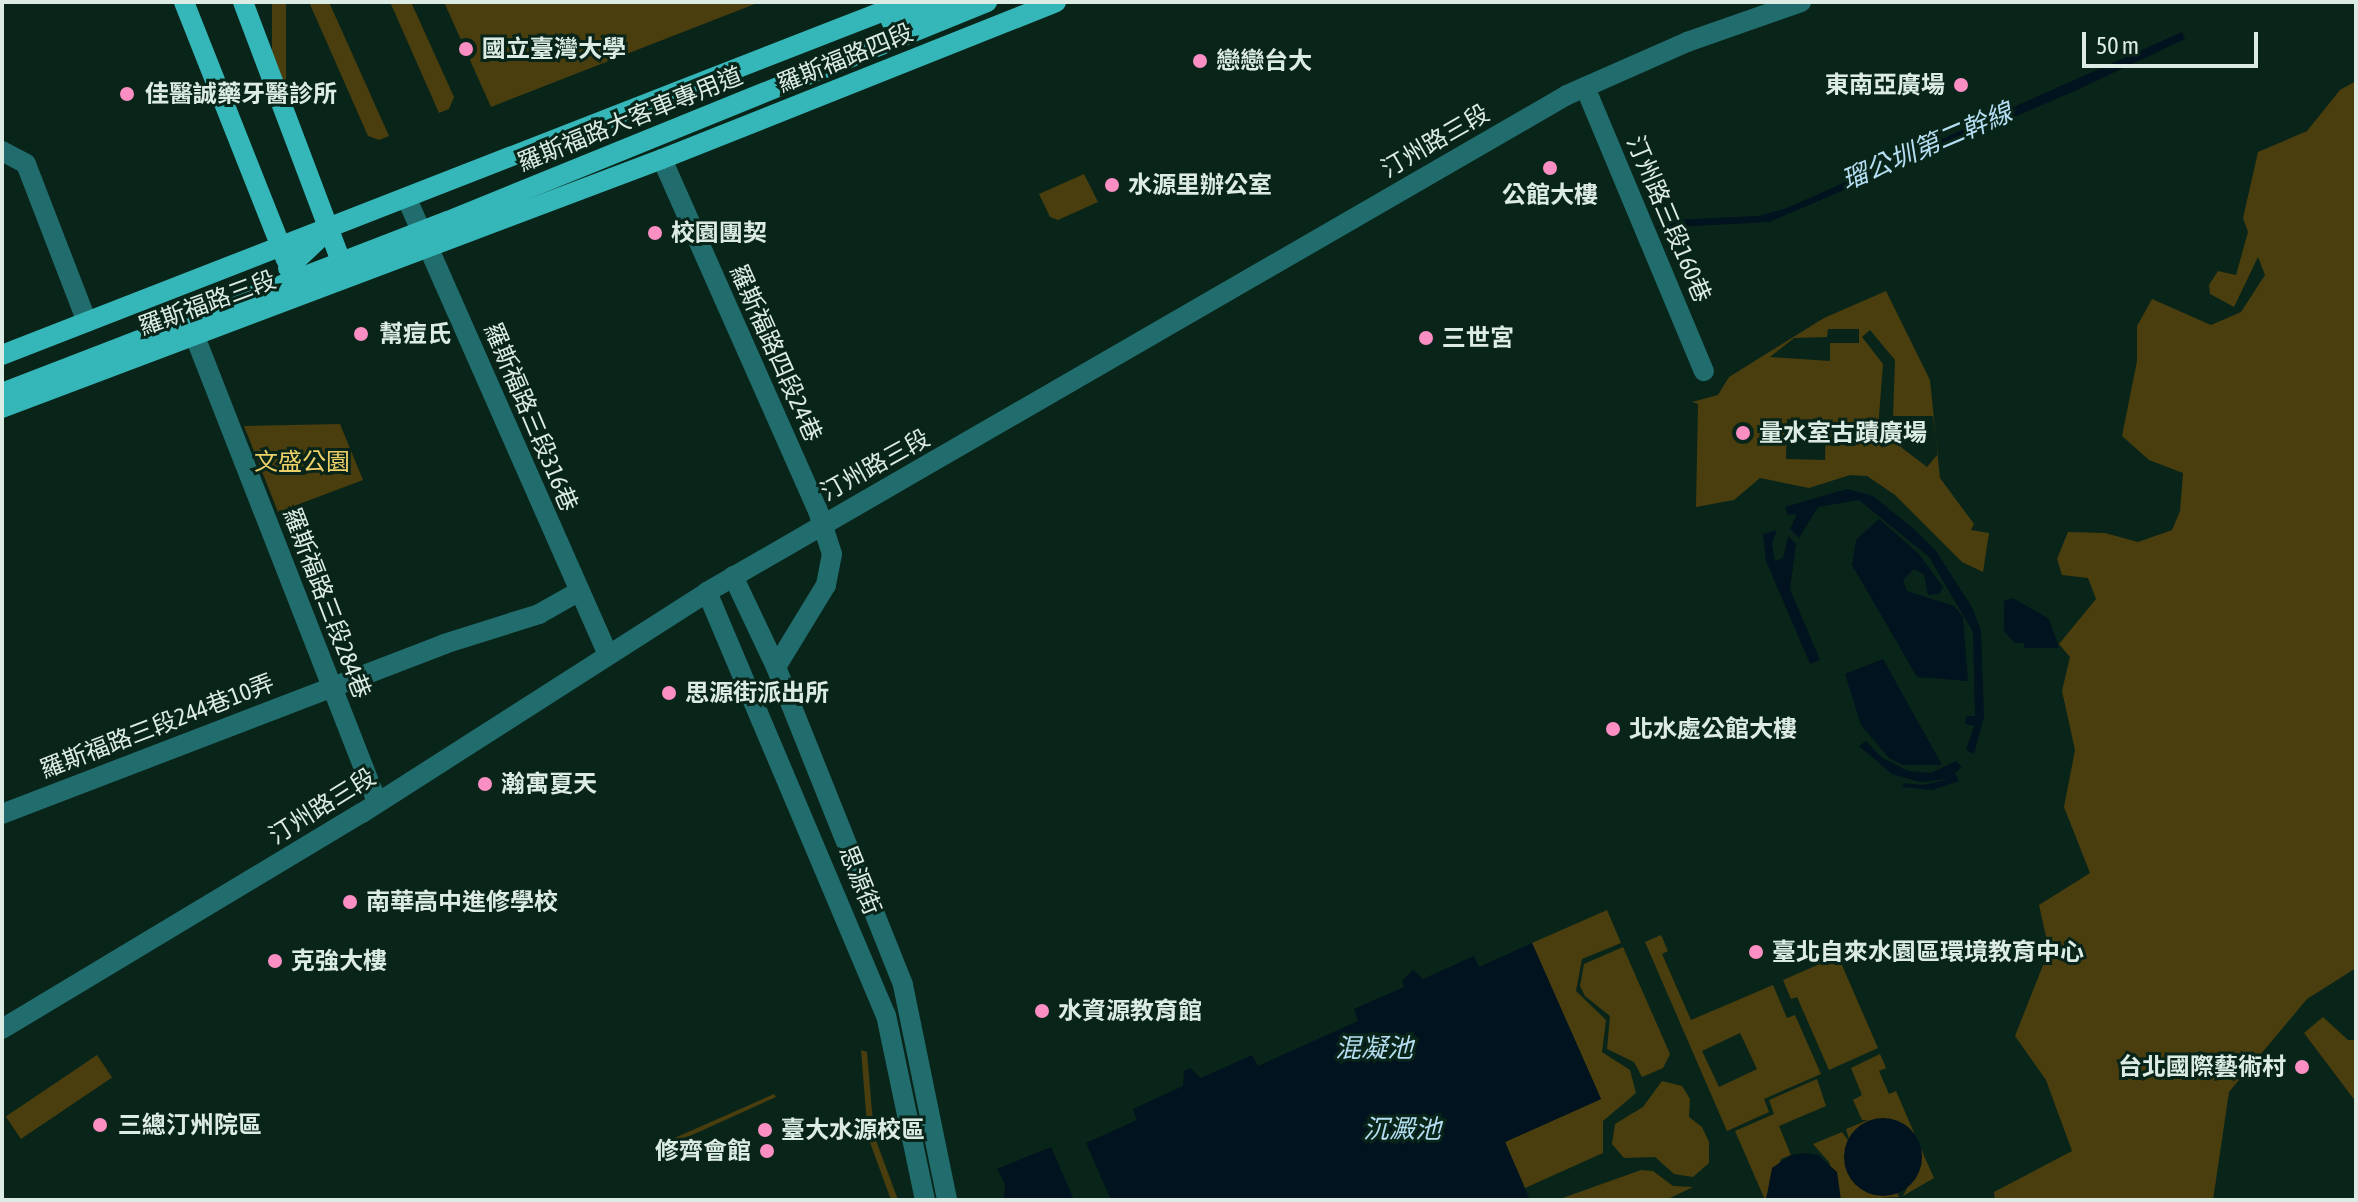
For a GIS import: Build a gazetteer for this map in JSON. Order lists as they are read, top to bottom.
{
  "streets": {
    "main road": ["羅斯福路四段", "羅斯福路大客車專用道", "羅斯福路三段"],
    "street": [
      "汀州路三段",
      "汀州路三段160巷",
      "羅斯福路四段24巷",
      "羅斯福路三段316巷",
      "羅斯福路三段284巷",
      "羅斯福路三段244巷10弄",
      "思源街"
    ]
  },
  "crossings": [
    ["羅斯福路四段", "羅斯福路大客車專用道"],
    ["羅斯福路四段", "羅斯福路三段"],
    ["羅斯福路四段", "羅斯福路四段24巷"],
    ["羅斯福路四段", "羅斯福路三段316巷"],
    ["羅斯福路大客車專用道", "羅斯福路三段"],
    ["羅斯福路大客車專用道", "羅斯福路三段316巷"],
    ["汀州路三段", "汀州路三段160巷"],
    ["汀州路三段", "羅斯福路四段24巷"],
    ["汀州路三段", "羅斯福路三段316巷"],
    ["汀州路三段", "羅斯福路三段284巷"],
    ["汀州路三段", "思源街"],
    ["羅斯福路三段", "羅斯福路三段316巷"],
    ["羅斯福路三段", "羅斯福路三段284巷"],
    ["羅斯福路三段316巷", "羅斯福路三段244巷10弄"],
    ["羅斯福路三段284巷", "羅斯福路三段244巷10弄"]
  ],
  "water": ["瑠公圳第二幹線", "混凝池", "沉澱池"],
  "parks": ["文盛公園"],
  "places": [
    "國立臺灣大學",
    "戀戀台大",
    "東南亞廣場",
    "佳醫誠藥牙醫診所",
    "公館大樓",
    "水源里辦公室",
    "校園團契",
    "幫痘氏",
    "三世宮",
    "量水室古蹟廣場",
    "思源街派出所",
    "北水處公館大樓",
    "瀚寓夏天",
    "南華高中進修學校",
    "臺北自來水園區環境教育中心",
    "克強大樓",
    "水資源教育館",
    "台北國際藝術村",
    "三總汀州院區",
    "臺大水源校區",
    "修齊會館"
  ],
  "scale_bar": "50 m"
}
